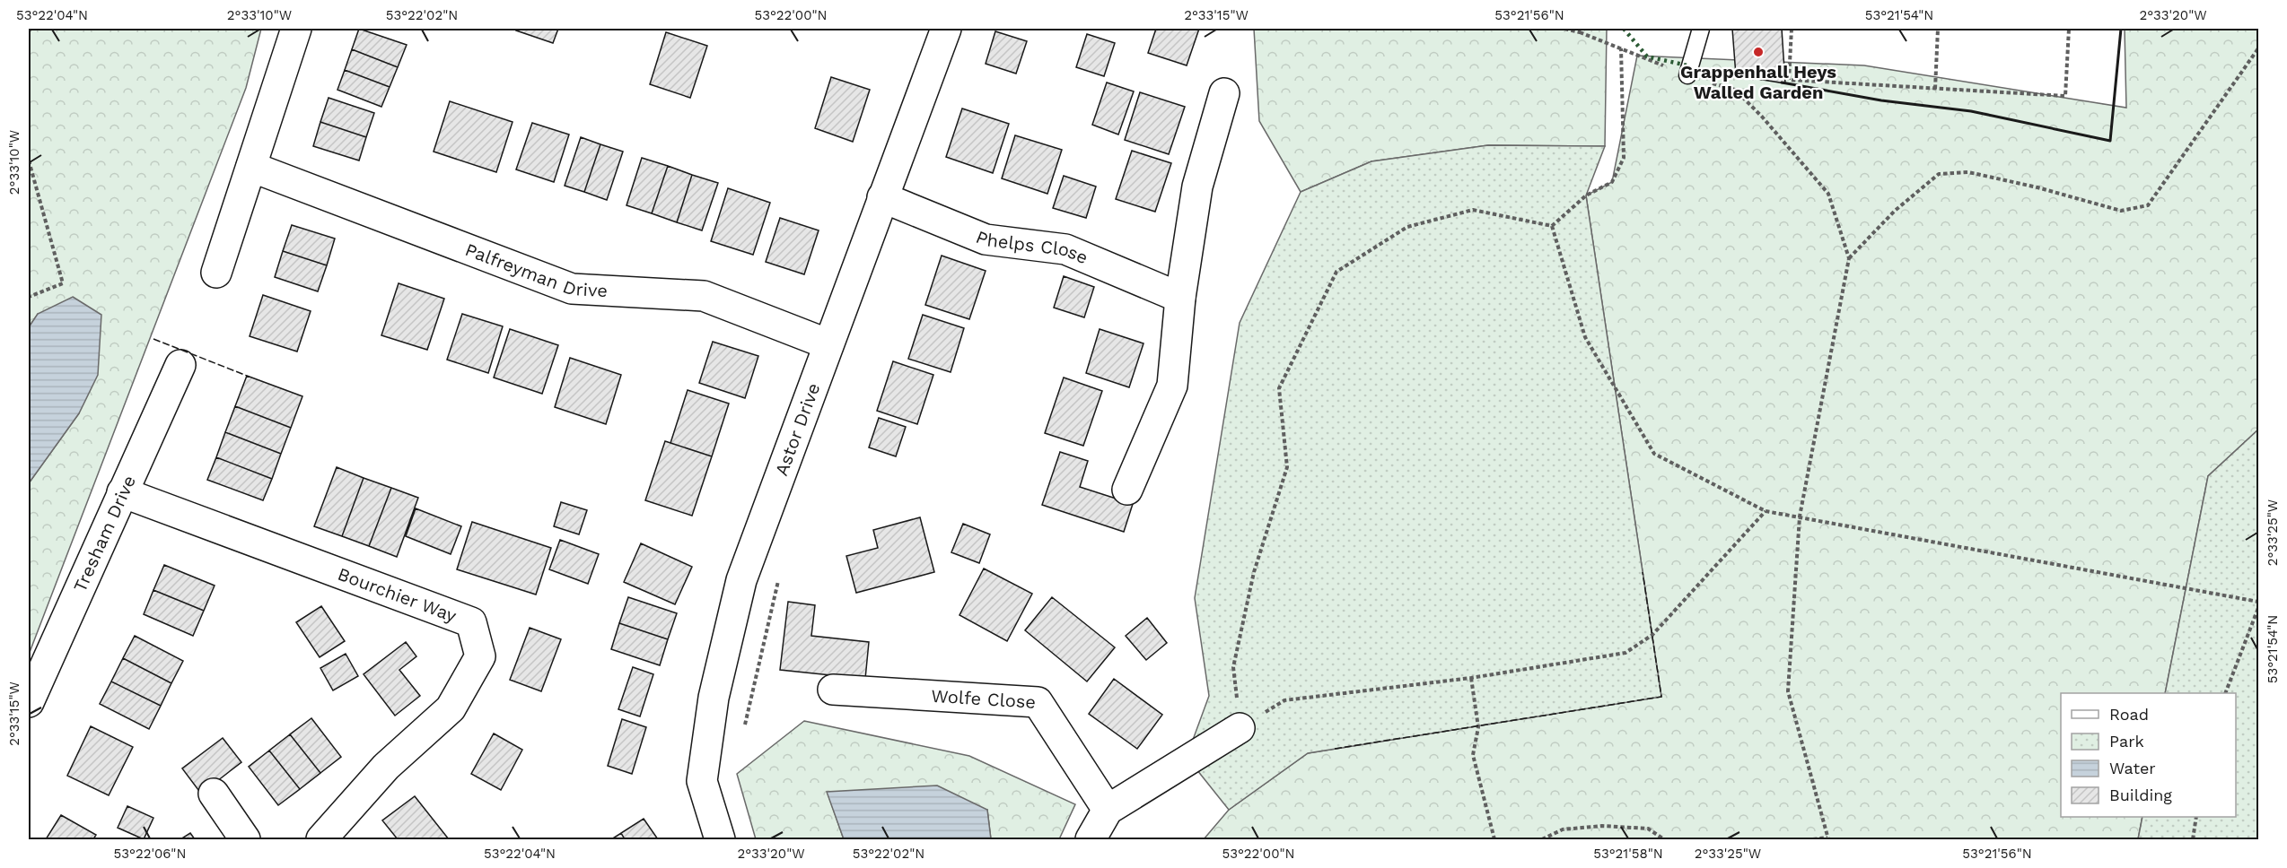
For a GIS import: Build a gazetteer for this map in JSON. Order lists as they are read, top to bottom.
{
  "streets": {
    "street": [
      "Phelps Close",
      "Palfreyman Drive",
      "Astor Drive",
      "Tresham Drive",
      "Bourchier Way",
      "Wolfe Close"
    ]
  },
  "crossings": [
    ["Phelps Close", "Astor Drive"],
    ["Palfreyman Drive", "Astor Drive"],
    ["Tresham Drive", "Bourchier Way"]
  ],
  "places": ["Grappenhall Heys Walled Garden"],
  "legend": [
    "Road",
    "Park",
    "Water",
    "Building"
  ],
  "coordinates": [
    "53°22'04\"N",
    "2°33'10\"W",
    "53°22'02\"N",
    "53°22'00\"N",
    "2°33'15\"W",
    "53°21'56\"N",
    "53°21'54\"N",
    "2°33'20\"W",
    "2°33'25\"W",
    "53°22'06\"N",
    "53°21'58\"N"
  ]
}
